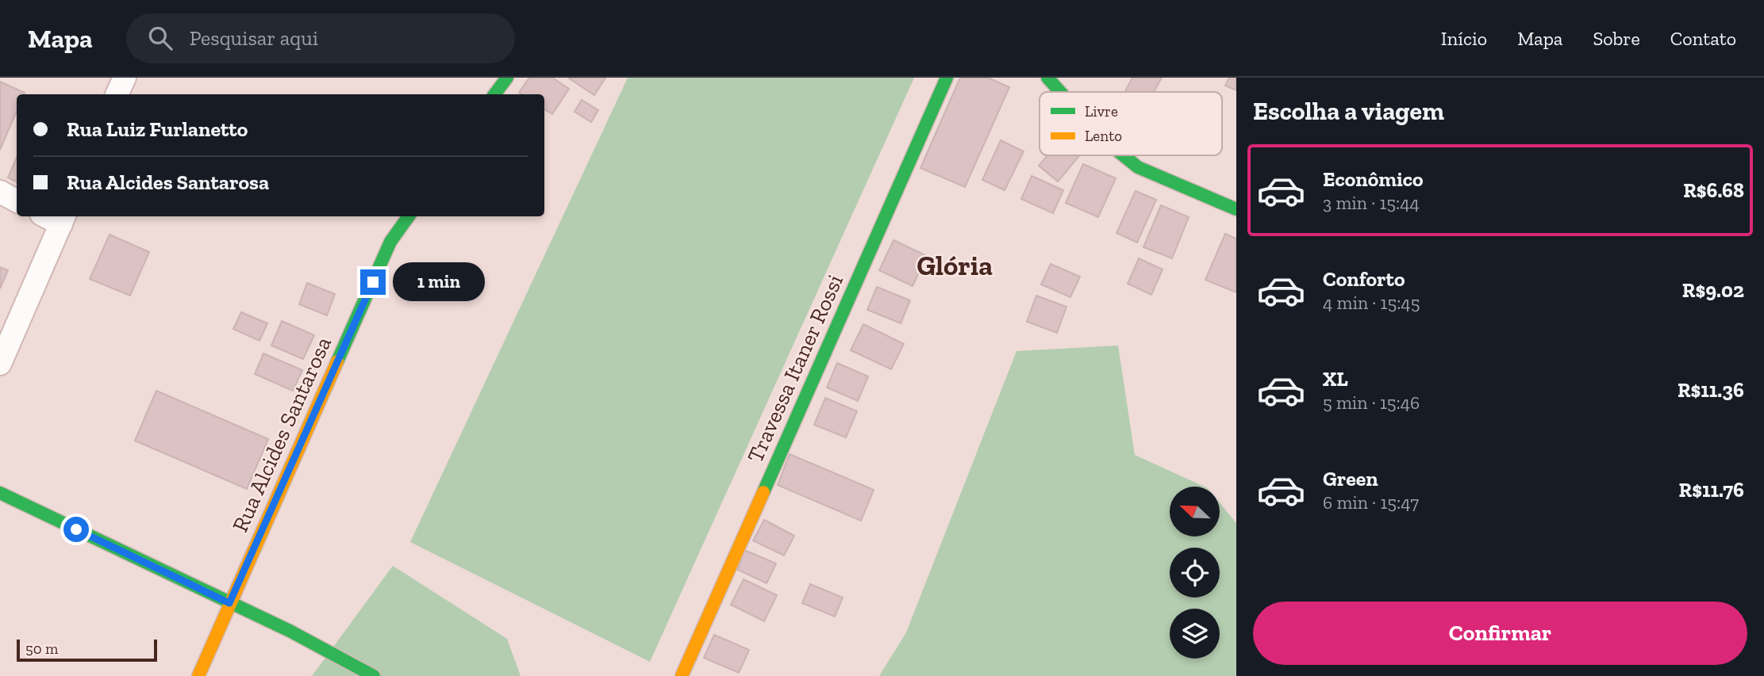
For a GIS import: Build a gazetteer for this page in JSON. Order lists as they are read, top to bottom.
{
  "streets": {
    "street": ["Travessa Itaner Rossi", "Rua Alcides Santarosa"]
  },
  "districts": ["Glória"],
  "legend": ["Livre", "Lento"],
  "scale_bar": "50 m",
  "north": "top left",
  "page": {
    "header": "Mapa",
    "search": "Pesquisar aqui",
    "nav": [
      "Início",
      "Mapa",
      "Sobre",
      "Contato"
    ],
    "heading": "Escolha a viagem",
    "banner": ["Rua Luiz Furlanetto", "Rua Alcides Santarosa"],
    "list": [
      {
        "name": "Econômico",
        "note": "3 min · 15:44",
        "value": "R$6.68"
      },
      {
        "name": "Conforto",
        "note": "4 min · 15:45",
        "value": "R$9.02"
      },
      {
        "name": "XL",
        "note": "5 min · 15:46",
        "value": "R$11.36"
      },
      {
        "name": "Green",
        "note": "6 min · 15:47",
        "value": "R$11.76"
      }
    ],
    "bubble": "1 min",
    "buttons": "Confirmar",
    "scale": "50 m"
  }
}
